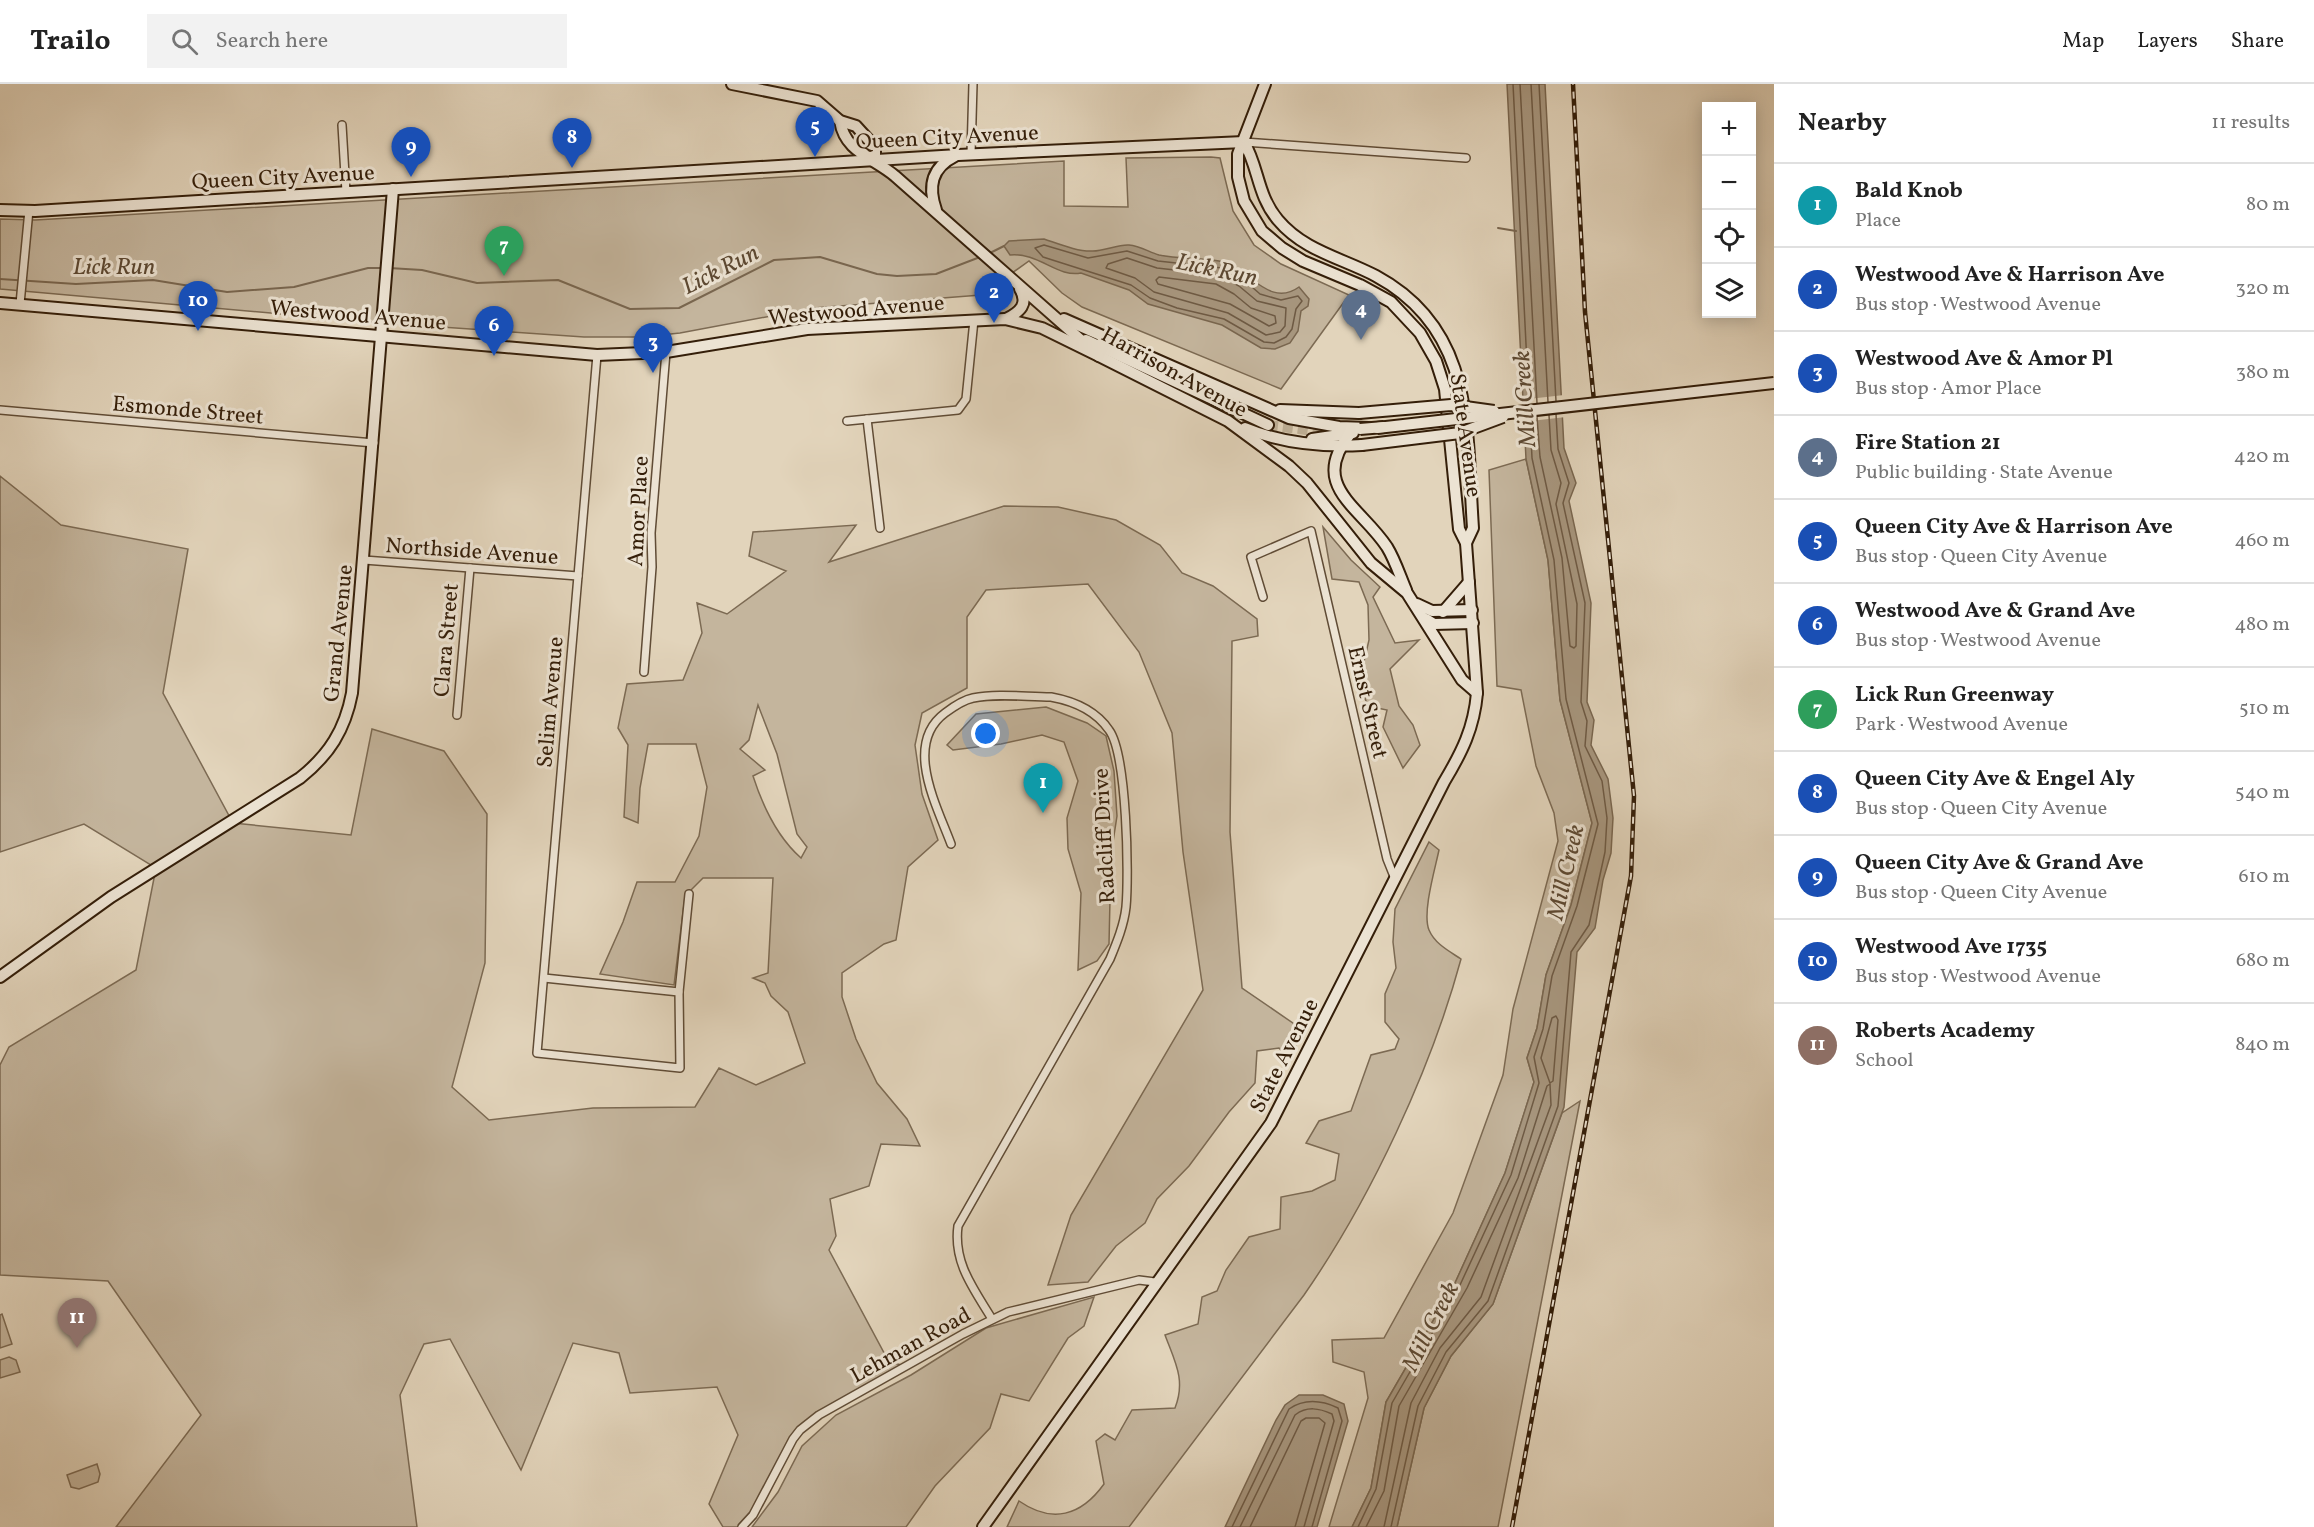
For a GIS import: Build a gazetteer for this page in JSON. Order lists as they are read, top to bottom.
{
  "streets": {
    "main road": [
      "Queen City Avenue",
      "Westwood Avenue",
      "Harrison Avenue",
      "State Avenue",
      "Grand Avenue"
    ],
    "street": [
      "Esmonde Street",
      "Amor Place",
      "Northside Avenue",
      "Clara Street",
      "Selim Avenue",
      "Ernst Street",
      "Radcliff Drive",
      "Lehman Road"
    ]
  },
  "crossings": [
    ["Queen City Avenue", "Harrison Avenue"],
    ["Queen City Avenue", "State Avenue"],
    ["Queen City Avenue", "Grand Avenue"],
    ["Westwood Avenue", "Harrison Avenue"],
    ["Westwood Avenue", "Amor Place"],
    ["Westwood Avenue", "Grand Avenue"],
    ["Westwood Avenue", "Selim Avenue"],
    ["Harrison Avenue", "State Avenue"],
    ["Esmonde Street", "Grand Avenue"],
    ["State Avenue", "Ernst Street"],
    ["State Avenue", "Lehman Road"],
    ["Northside Avenue", "Grand Avenue"],
    ["Northside Avenue", "Clara Street"],
    ["Northside Avenue", "Selim Avenue"],
    ["Radcliff Drive", "Lehman Road"]
  ],
  "water": ["Lick Run", "Mill Creek"],
  "page": {
    "header": "Trailo",
    "search": "Search here",
    "nav": ["Map", "Layers", "Share"],
    "heading": ["Nearby", "11 results"],
    "map_buttons": ["+", "−"],
    "pins": [
      "5",
      "8",
      "9",
      "7",
      "2",
      "10",
      "4",
      "6",
      "3",
      "1",
      "11"
    ],
    "list": [
      {
        "mark": "1",
        "name": "Bald Knob",
        "note": "Place",
        "value": "80 m"
      },
      {
        "mark": "2",
        "name": "Westwood Ave & Harrison Ave",
        "note": "Bus stop · Westwood Avenue",
        "value": "320 m"
      },
      {
        "mark": "3",
        "name": "Westwood Ave & Amor Pl",
        "note": "Bus stop · Amor Place",
        "value": "380 m"
      },
      {
        "mark": "4",
        "name": "Fire Station 21",
        "note": "Public building · State Avenue",
        "value": "420 m"
      },
      {
        "mark": "5",
        "name": "Queen City Ave & Harrison Ave",
        "note": "Bus stop · Queen City Avenue",
        "value": "460 m"
      },
      {
        "mark": "6",
        "name": "Westwood Ave & Grand Ave",
        "note": "Bus stop · Westwood Avenue",
        "value": "480 m"
      },
      {
        "mark": "7",
        "name": "Lick Run Greenway",
        "note": "Park · Westwood Avenue",
        "value": "510 m"
      },
      {
        "mark": "8",
        "name": "Queen City Ave & Engel Aly",
        "note": "Bus stop · Queen City Avenue",
        "value": "540 m"
      },
      {
        "mark": "9",
        "name": "Queen City Ave & Grand Ave",
        "note": "Bus stop · Queen City Avenue",
        "value": "610 m"
      },
      {
        "mark": "10",
        "name": "Westwood Ave 1735",
        "note": "Bus stop · Westwood Avenue",
        "value": "680 m"
      },
      {
        "mark": "11",
        "name": "Roberts Academy",
        "note": "School",
        "value": "840 m"
      }
    ]
  }
}
